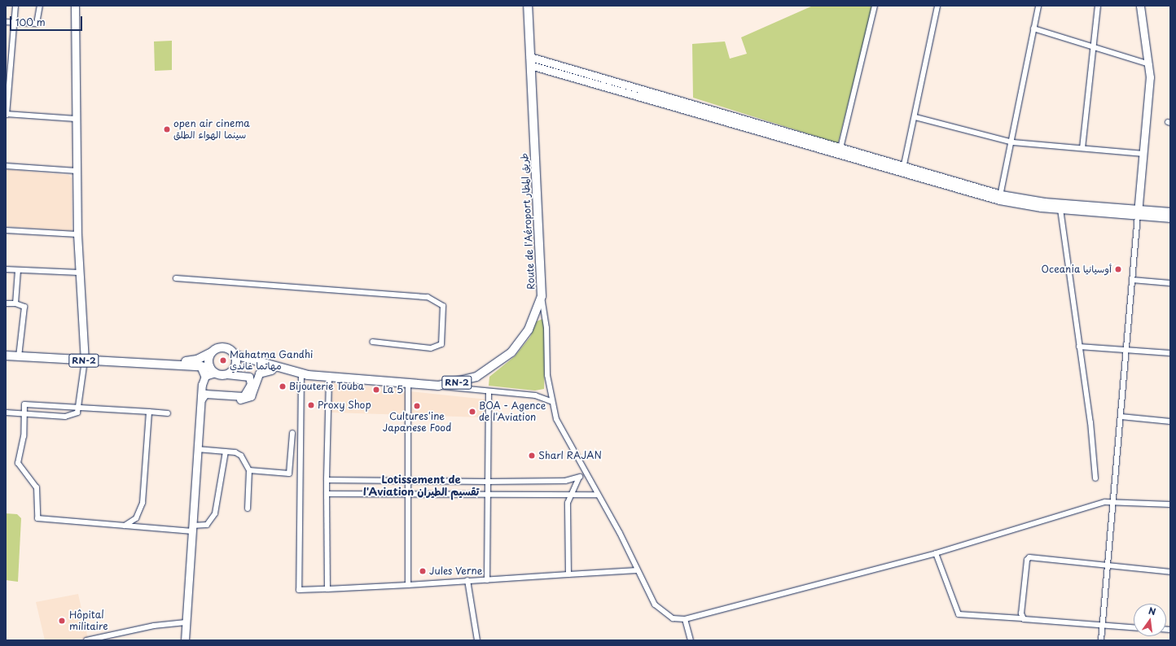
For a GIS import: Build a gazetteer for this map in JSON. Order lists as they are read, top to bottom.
{
  "streets": {
    "main road": ["Route de l'Aéroport طريق المطار", "RN-2"]
  },
  "crossings": [
    ["Route de l'Aéroport طريق المطار", "RN-2"]
  ],
  "districts": ["Lotissement de l'Aviation تقسيم الطيران"],
  "places": [
    "open air cinema سينما الهواء الطلق",
    "Oceania أوسيانيا",
    "Mahatma Gandhi مهاتما غاندي",
    "Bijouterie Touba",
    "La 5",
    "Proxy Shop",
    "Cultures'ine Japanese Food",
    "BOA - Agence de l'Aviation",
    "Sharl RAJAN",
    "Jules Verne",
    "Hôpital militaire"
  ],
  "scale_bar": "100 m",
  "north": "top"
}
